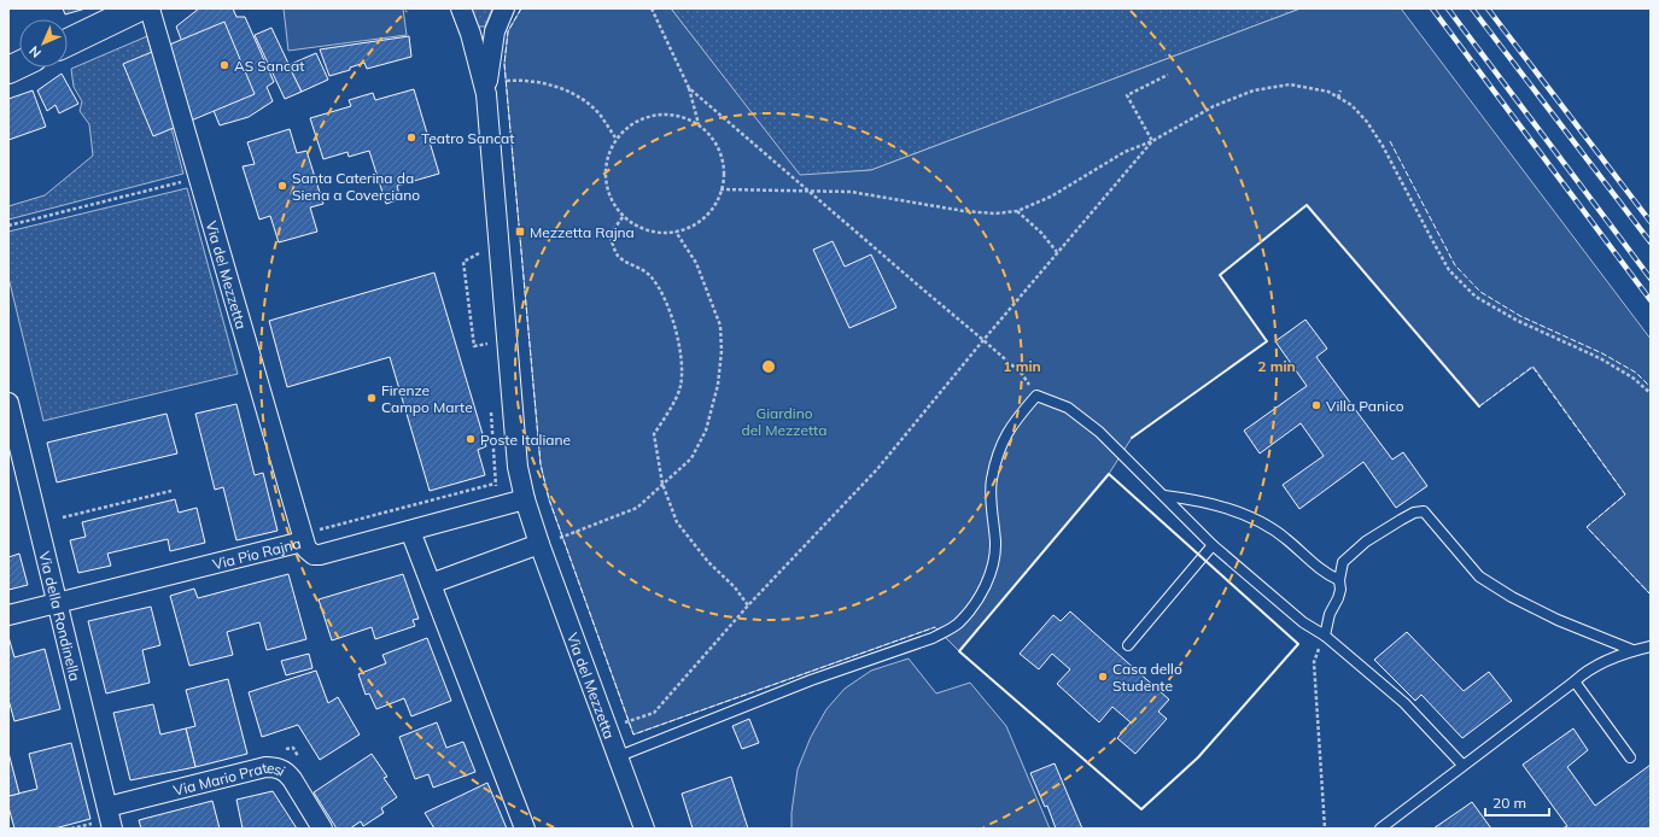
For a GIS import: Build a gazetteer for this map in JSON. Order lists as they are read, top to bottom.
{
  "streets": {
    "street": [
      "Via del Mezzetta",
      "Via Pio Rajna",
      "Via della Rondinella",
      "Via Mario Pratesi"
    ]
  },
  "crossings": [
    ["Via del Mezzetta", "Via Pio Rajna"],
    ["Via Pio Rajna", "Via della Rondinella"],
    ["Via della Rondinella", "Via Mario Pratesi"]
  ],
  "parks": ["Giardino del Mezzetta"],
  "places": {
    "other": [
      "AS Sancat",
      "Teatro Sancat",
      "Santa Caterina da Siena a Coverciano",
      "Firenze Campo Marte",
      "Villa Panico",
      "Poste Italiane",
      "Casa dello Studente"
    ],
    "transit": ["Mezzetta Rajna"]
  },
  "scale_bar": "20 m",
  "north": "bottom left",
  "rings": ["1 min", "2 min"]
}
